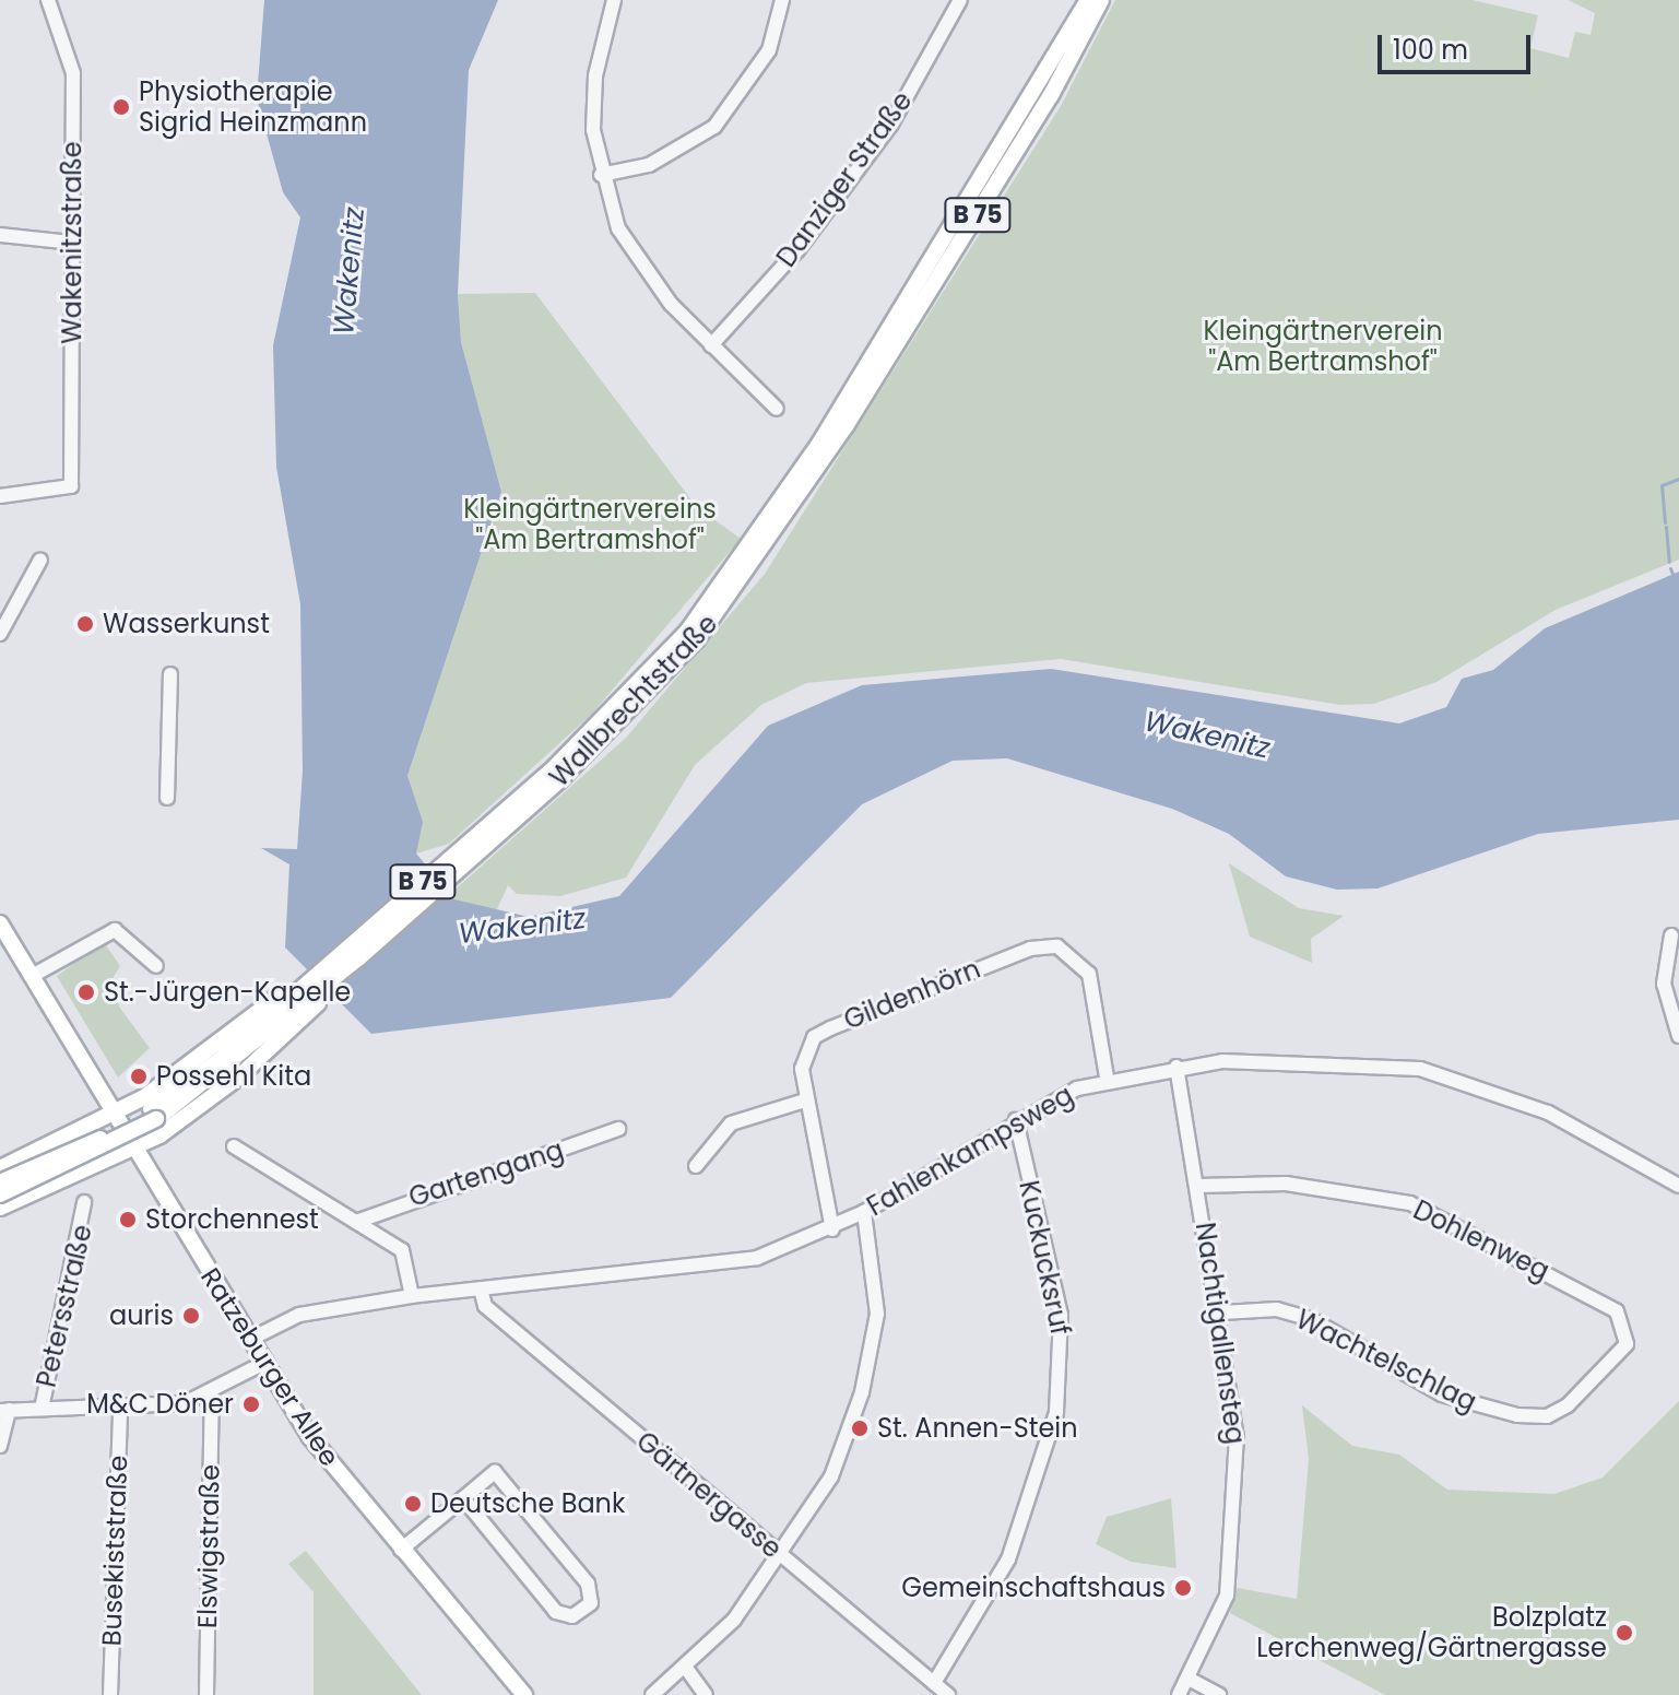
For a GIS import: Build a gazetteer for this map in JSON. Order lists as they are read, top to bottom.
{
  "streets": {
    "main road": ["B 75", "Wallbrechtstraße", "Ratzeburger Allee"],
    "street": [
      "Danziger Straße",
      "Wakenitzstraße",
      "Gildenhörn",
      "Fahlenkampsweg",
      "Gartengang",
      "Dohlenweg",
      "Kuckucksruf",
      "Petersstraße",
      "Nachtigallensteg",
      "Wachtelschlag",
      "Gärtnergasse",
      "Elswigstraße",
      "Busekiststraße"
    ]
  },
  "crossings": [
    ["B 75", "Wallbrechtstraße"],
    ["Gildenhörn", "Fahlenkampsweg"],
    ["Fahlenkampsweg", "Kuckucksruf"],
    ["Fahlenkampsweg", "Nachtigallensteg"],
    ["Fahlenkampsweg", "Ratzeburger Allee"],
    ["Fahlenkampsweg", "Gärtnergasse"],
    ["Dohlenweg", "Nachtigallensteg"],
    ["Dohlenweg", "Wachtelschlag"],
    ["Kuckucksruf", "Gärtnergasse"],
    ["Nachtigallensteg", "Wachtelschlag"]
  ],
  "water": ["Wakenitz"],
  "parks": ["Kleingärtnerverein \"Am Bertramshof\"", "Kleingärtnervereins \"Am Bertramshof\""],
  "places": [
    "Physiotherapie Sigrid Heinzmann",
    "Wasserkunst",
    "St.-Jürgen-Kapelle",
    "Possehl Kita",
    "Storchennest",
    "auris",
    "M&C Döner",
    "St. Annen-Stein",
    "Deutsche Bank",
    "Gemeinschaftshaus",
    "Bolzplatz Lerchenweg/Gärtnergasse"
  ],
  "scale_bar": "100 m"
}
